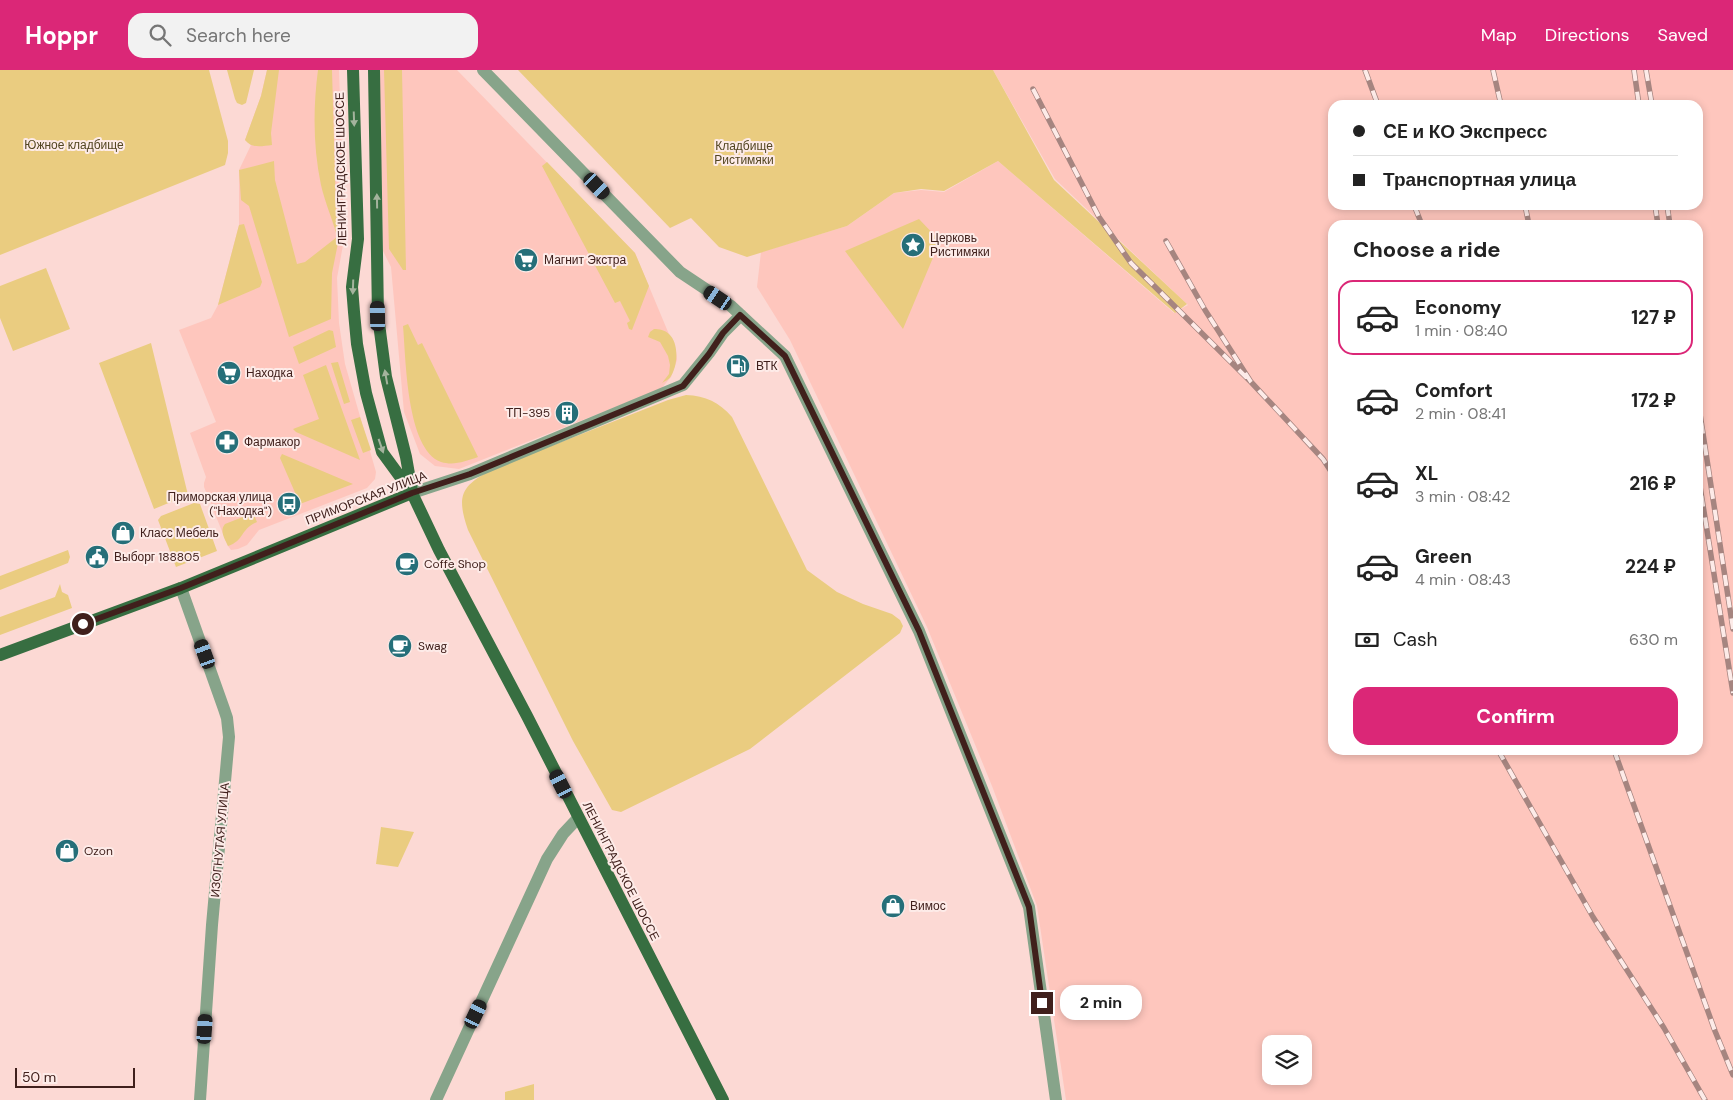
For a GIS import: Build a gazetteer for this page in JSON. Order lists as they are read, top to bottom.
{
  "streets": {
    "main road": ["ЛЕНИНГРАДСКОЕ ШОССЕ", "ПРИМОРСКАЯ УЛИЦА"],
    "street": ["ИЗОГНУТАЯ УЛИЦА"]
  },
  "crossings": [
    ["ЛЕНИНГРАДСКОЕ ШОССЕ", "ПРИМОРСКАЯ УЛИЦА"],
    ["ПРИМОРСКАЯ УЛИЦА", "ИЗОГНУТАЯ УЛИЦА"]
  ],
  "parks": ["Южное кладбище", "Кладбище Ристимяки"],
  "places": {
    "place": ["Церковь Ристимяки"],
    "supermarket": ["Магнит Экстра", "Находка"],
    "fuel station": ["ВТК"],
    "building": ["ТП-395"],
    "pharmacy": ["Фармакор"],
    "bus stop": ["Приморская улица (\"Находка\")"],
    "shop": ["Класс Мебель", "Ozon", "Вимос"],
    "public building": ["Выборг 188805"],
    "cafe": ["Coffe Shop", "Swag"]
  },
  "scale_bar": "50 m",
  "page": {
    "header": "Hoppr",
    "search": "Search here",
    "nav": ["Map", "Directions", "Saved"],
    "banner": ["CE и КО Экспресс", "Транспортная улица"],
    "heading": "Choose a ride",
    "list": [
      {
        "name": "Economy",
        "note": "1 min · 08:40",
        "value": "127 ₽"
      },
      {
        "name": "Comfort",
        "note": "2 min · 08:41",
        "value": "172 ₽"
      },
      {
        "name": "XL",
        "note": "3 min · 08:42",
        "value": "216 ₽"
      },
      {
        "name": "Green",
        "note": "4 min · 08:43",
        "value": "224 ₽"
      }
    ],
    "pay": ["Cash", "630 m"],
    "buttons": "Confirm",
    "bubble": "2 min",
    "scale": "50 m"
  }
}
